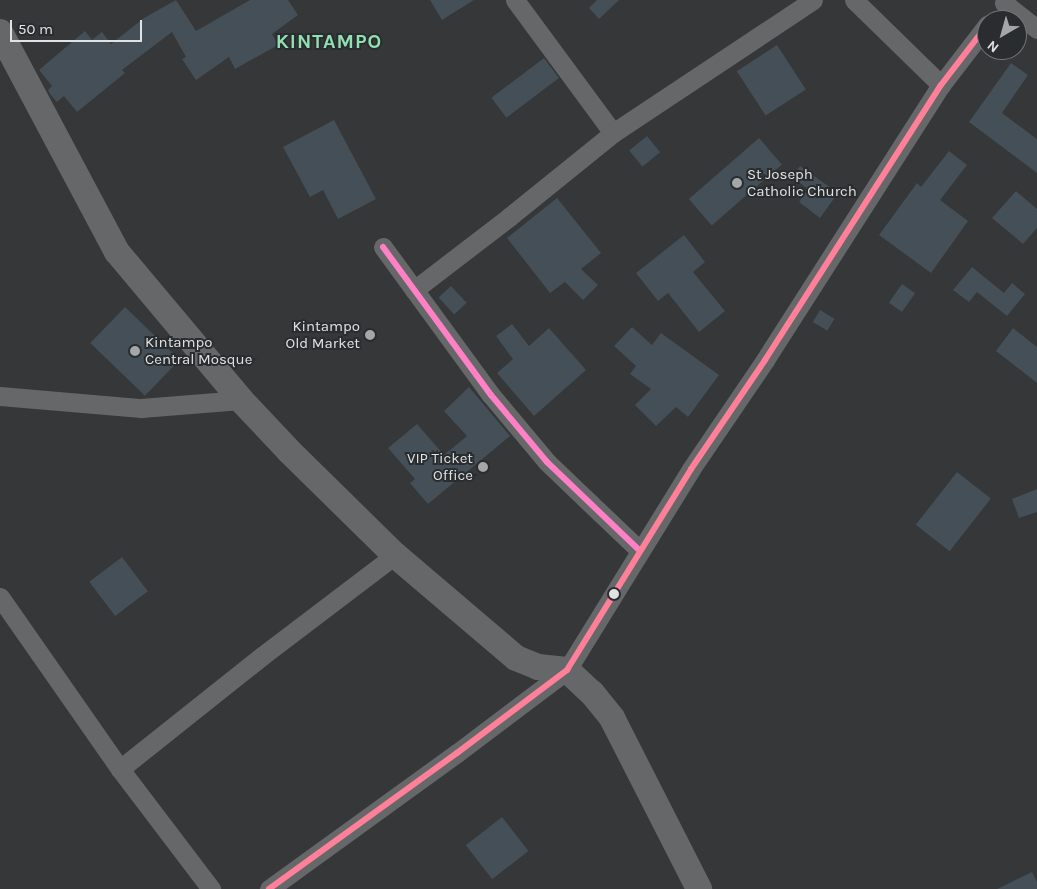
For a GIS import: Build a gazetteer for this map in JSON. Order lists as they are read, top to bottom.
{
  "districts": ["KINTAMPO"],
  "places": [
    "St Joseph Catholic Church",
    "Kintampo Old Market",
    "Kintampo Central Mosque",
    "VIP Ticket Office"
  ],
  "scale_bar": "50 m",
  "north": "bottom left"
}
